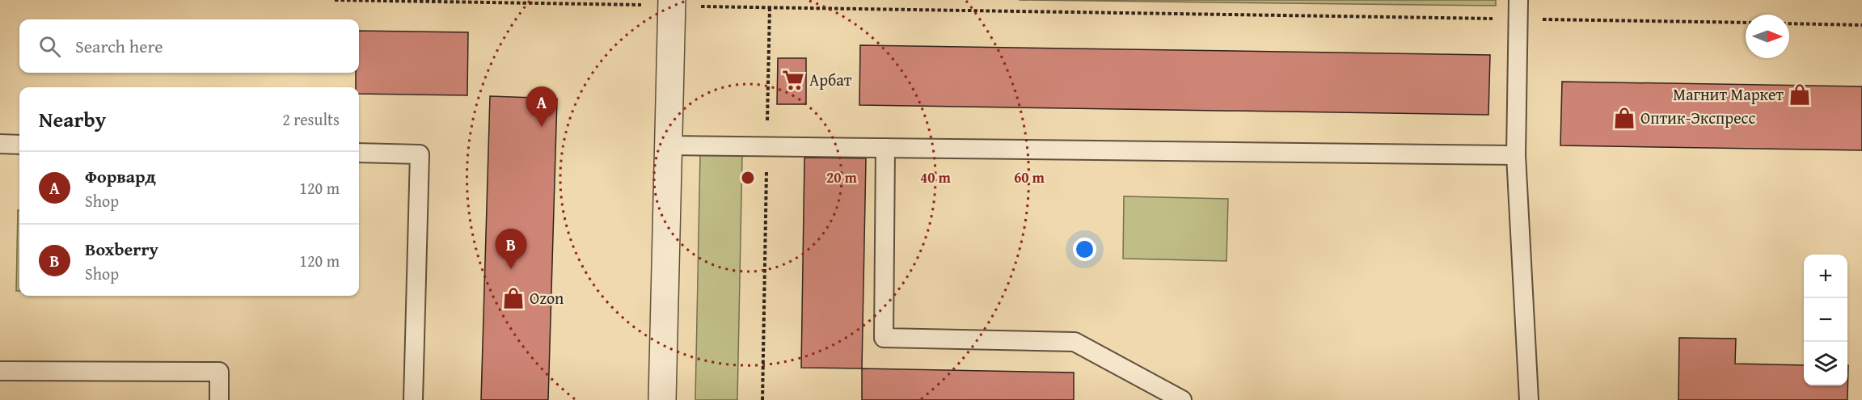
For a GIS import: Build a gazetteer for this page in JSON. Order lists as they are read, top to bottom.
{
  "places": {
    "supermarket": ["Арбат"],
    "shop": ["Магнит Маркет", "Оптик-Экспресс", "Ozon"]
  },
  "north": "right",
  "page": {
    "search": "Search here",
    "pins": ["A", "B"],
    "heading": ["Nearby", "2 results"],
    "list": [
      {
        "mark": "A",
        "name": "Форвард",
        "note": "Shop",
        "value": "120 m"
      },
      {
        "mark": "B",
        "name": "Boxberry",
        "note": "Shop",
        "value": "120 m"
      }
    ],
    "map_buttons": ["+", "−"]
  },
  "rings": ["20 m", "40 m", "60 m"]
}
